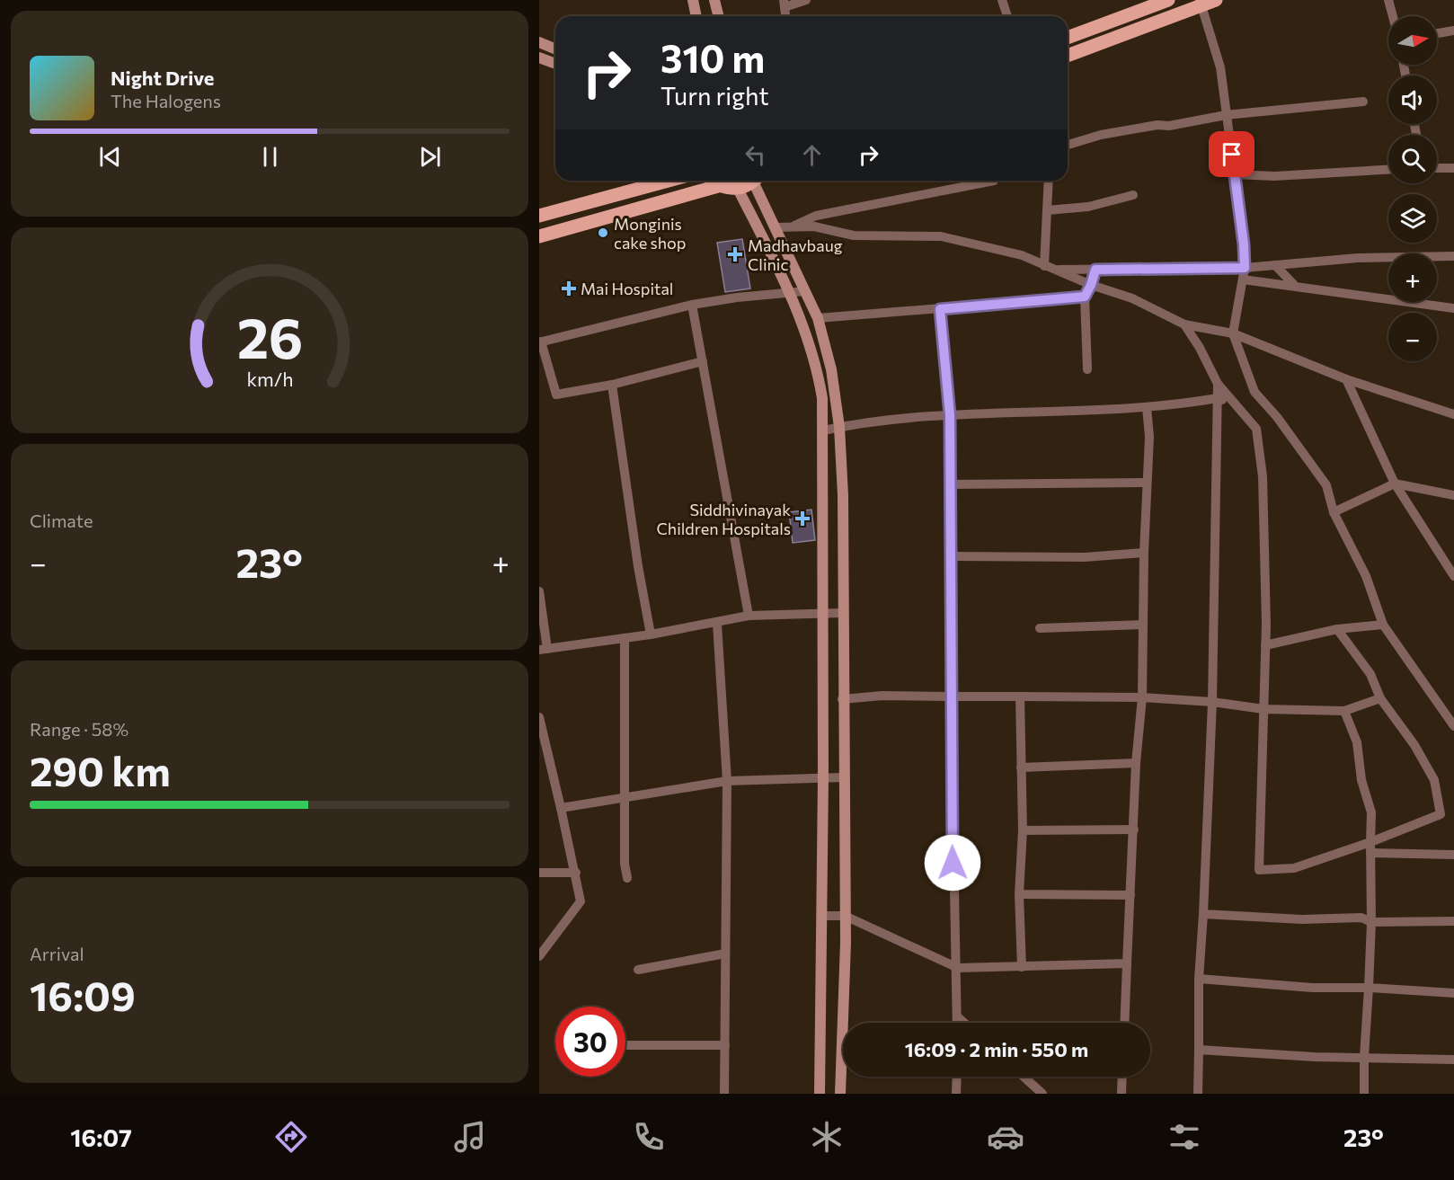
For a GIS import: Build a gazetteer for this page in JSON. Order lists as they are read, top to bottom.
{
  "places": {
    "other": ["Monginis cake shop"],
    "health": ["Madhavbaug Clinic", "Mai Hospital", "Siddhivinayak Children Hospitals"]
  },
  "north": "right",
  "page": {
    "map_buttons": ["+", "−"],
    "turn": ["310 m", "Turn right"],
    "song": ["Night Drive", "The Halogens"],
    "tile": [
      "Climate",
      ["Range · 58%", "290 km"],
      ["Arrival", "16:09"]
    ],
    "heat": ["−", "23°", "+"],
    "limit": "30",
    "trip": "16:09 · 2 min · 550 m",
    "tabs": ["16:07", "23°"],
    "gauge": ["26", "km/h"]
  }
}
